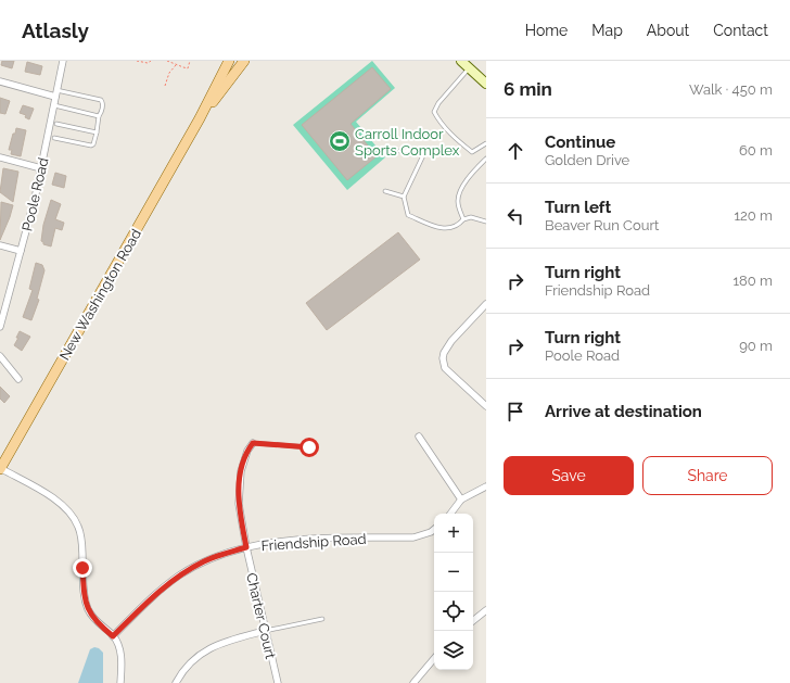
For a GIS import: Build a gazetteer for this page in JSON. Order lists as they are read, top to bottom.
{
  "streets": {
    "main road": ["New Washington Road"],
    "street": ["Poole Road", "Friendship Road", "Charter Court"]
  },
  "crossings": [
    ["Friendship Road", "Charter Court"]
  ],
  "places": {
    "sports": ["Carroll Indoor Sports Complex"]
  },
  "page": {
    "header": "Atlasly",
    "nav": [
      "Home",
      "Map",
      "About",
      "Contact"
    ],
    "heading": ["6 min", "Walk · 450 m"],
    "list": [
      ["Continue", "Golden Drive", "60 m"],
      ["Turn left", "Beaver Run Court", "120 m"],
      ["Turn right", "Friendship Road", "180 m"],
      ["Turn right", "Poole Road", "90 m"],
      "Arrive at destination"
    ],
    "buttons": ["Save", "Share"],
    "map_buttons": ["+", "−"]
  }
}
